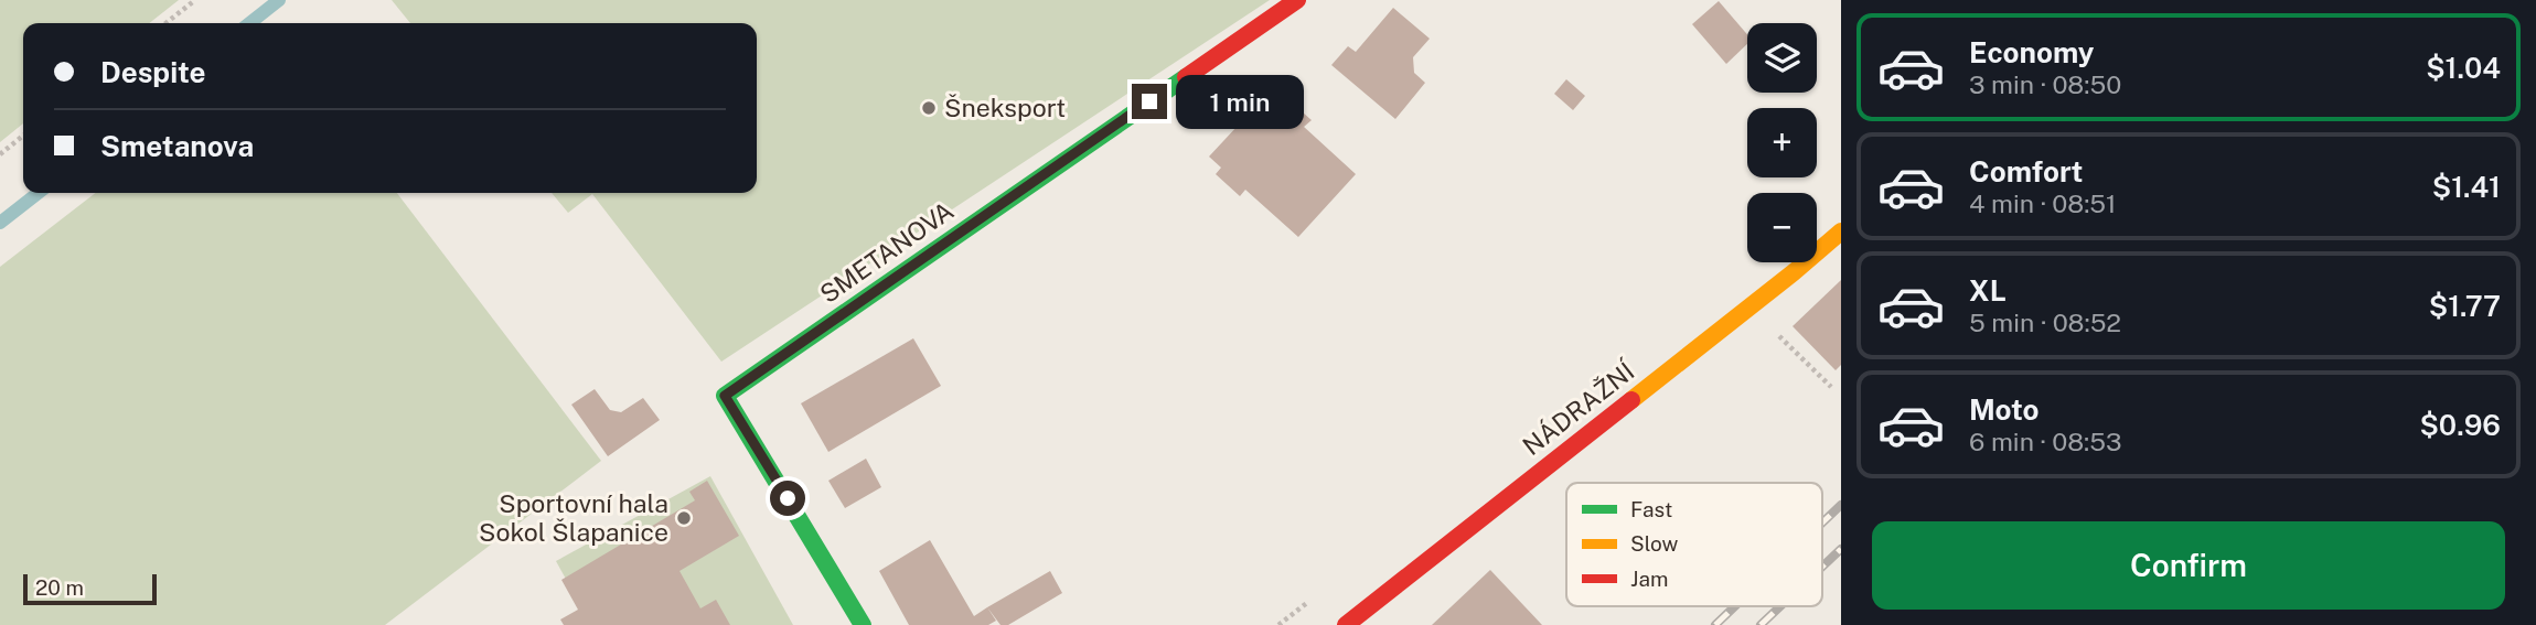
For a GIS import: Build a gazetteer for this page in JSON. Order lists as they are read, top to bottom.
{
  "streets": {
    "street": ["SMETANOVA", "NÁDRAŽNÍ"]
  },
  "places": ["Šneksport", "Sportovní hala Sokol Šlapanice"],
  "legend": ["Fast", "Slow", "Jam"],
  "scale_bar": "20 m",
  "page": {
    "list": [
      {
        "name": "Economy",
        "note": "3 min · 08:50",
        "value": "$1.04"
      },
      {
        "name": "Comfort",
        "note": "4 min · 08:51",
        "value": "$1.41"
      },
      {
        "name": "XL",
        "note": "5 min · 08:52",
        "value": "$1.77"
      },
      {
        "name": "Moto",
        "note": "6 min · 08:53",
        "value": "$0.96"
      }
    ],
    "map_buttons": ["+", "−"],
    "banner": ["Despite", "Smetanova"],
    "bubble": "1 min",
    "buttons": "Confirm",
    "scale": "20 m"
  }
}
